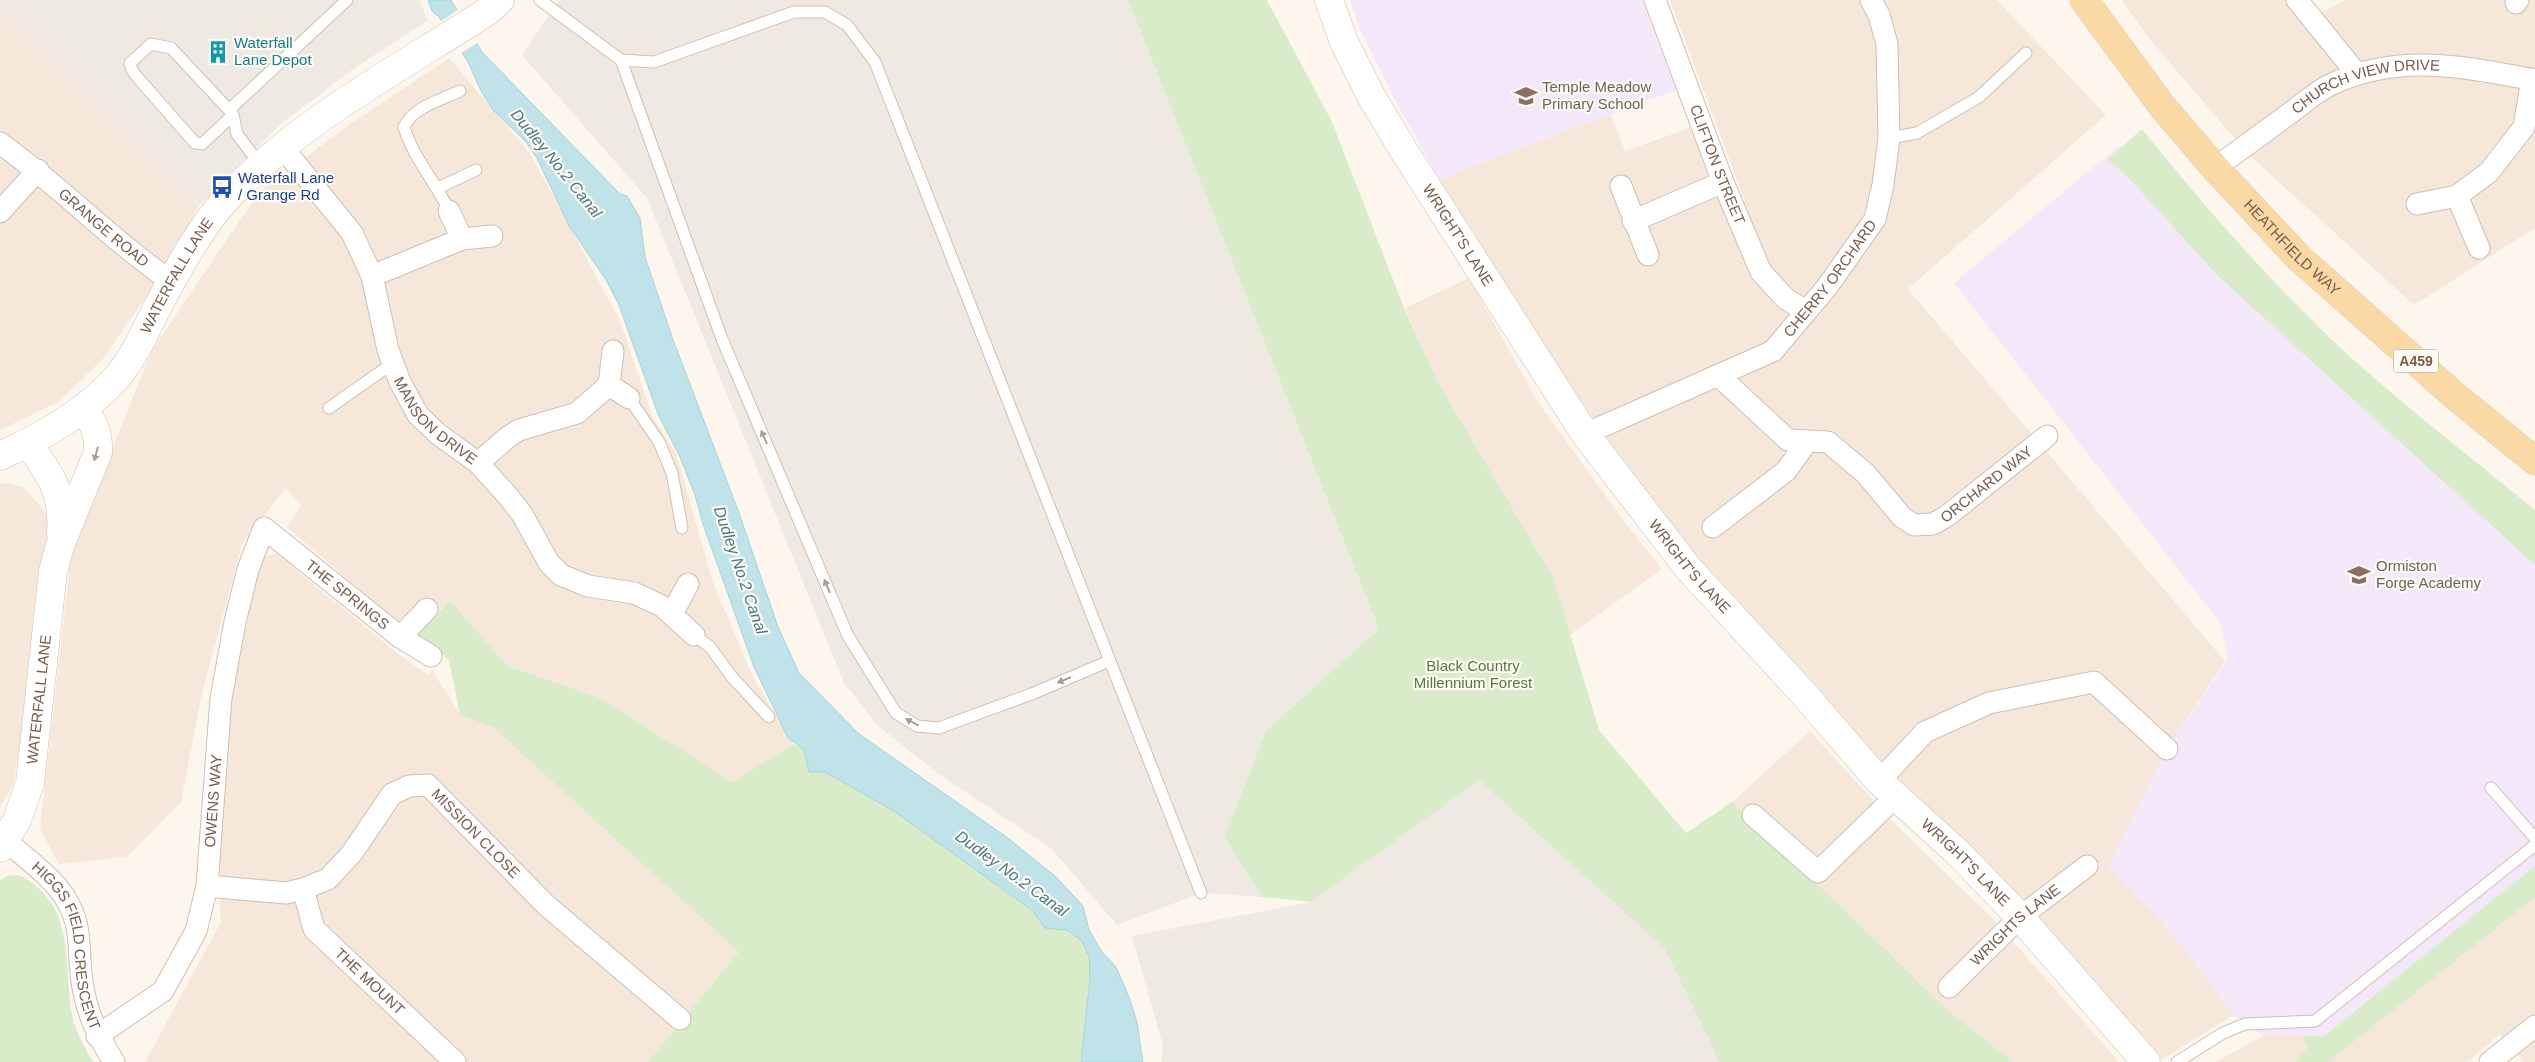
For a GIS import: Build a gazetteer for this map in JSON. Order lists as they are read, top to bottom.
{
  "streets": {
    "main road": ["HEATHFIELD WAY", "A459"],
    "street": [
      "CHURCH VIEW DRIVE",
      "CLIFTON STREET",
      "GRANGE ROAD",
      "WRIGHT'S LANE",
      "WATERFALL LANE",
      "CHERRY ORCHARD",
      "MANSON DRIVE",
      "ORCHARD WAY",
      "THE SPRINGS",
      "OWENS WAY",
      "MISSION CLOSE",
      "WRIGHTS LANE",
      "HIGGS FIELD CRESCENT",
      "THE MOUNT"
    ]
  },
  "crossings": [
    ["CHURCH VIEW DRIVE", "HEATHFIELD WAY"],
    ["CLIFTON STREET", "CHERRY ORCHARD"],
    ["GRANGE ROAD", "WATERFALL LANE"],
    ["WRIGHT'S LANE", "CHERRY ORCHARD"],
    ["WRIGHT'S LANE", "WRIGHTS LANE"],
    ["WATERFALL LANE", "MANSON DRIVE"],
    ["WATERFALL LANE", "HIGGS FIELD CRESCENT"],
    ["CHERRY ORCHARD", "ORCHARD WAY"],
    ["THE SPRINGS", "OWENS WAY"],
    ["OWENS WAY", "MISSION CLOSE"],
    ["OWENS WAY", "HIGGS FIELD CRESCENT"],
    ["MISSION CLOSE", "THE MOUNT"]
  ],
  "water": ["Dudley No.2 Canal"],
  "parks": ["Black Country Millennium Forest"],
  "places": {
    "building": ["Waterfall Lane Depot"],
    "school or university": ["Temple Meadow Primary School", "Ormiston Forge Academy"],
    "bus stop": ["Waterfall Lane / Grange Rd"]
  }
}
